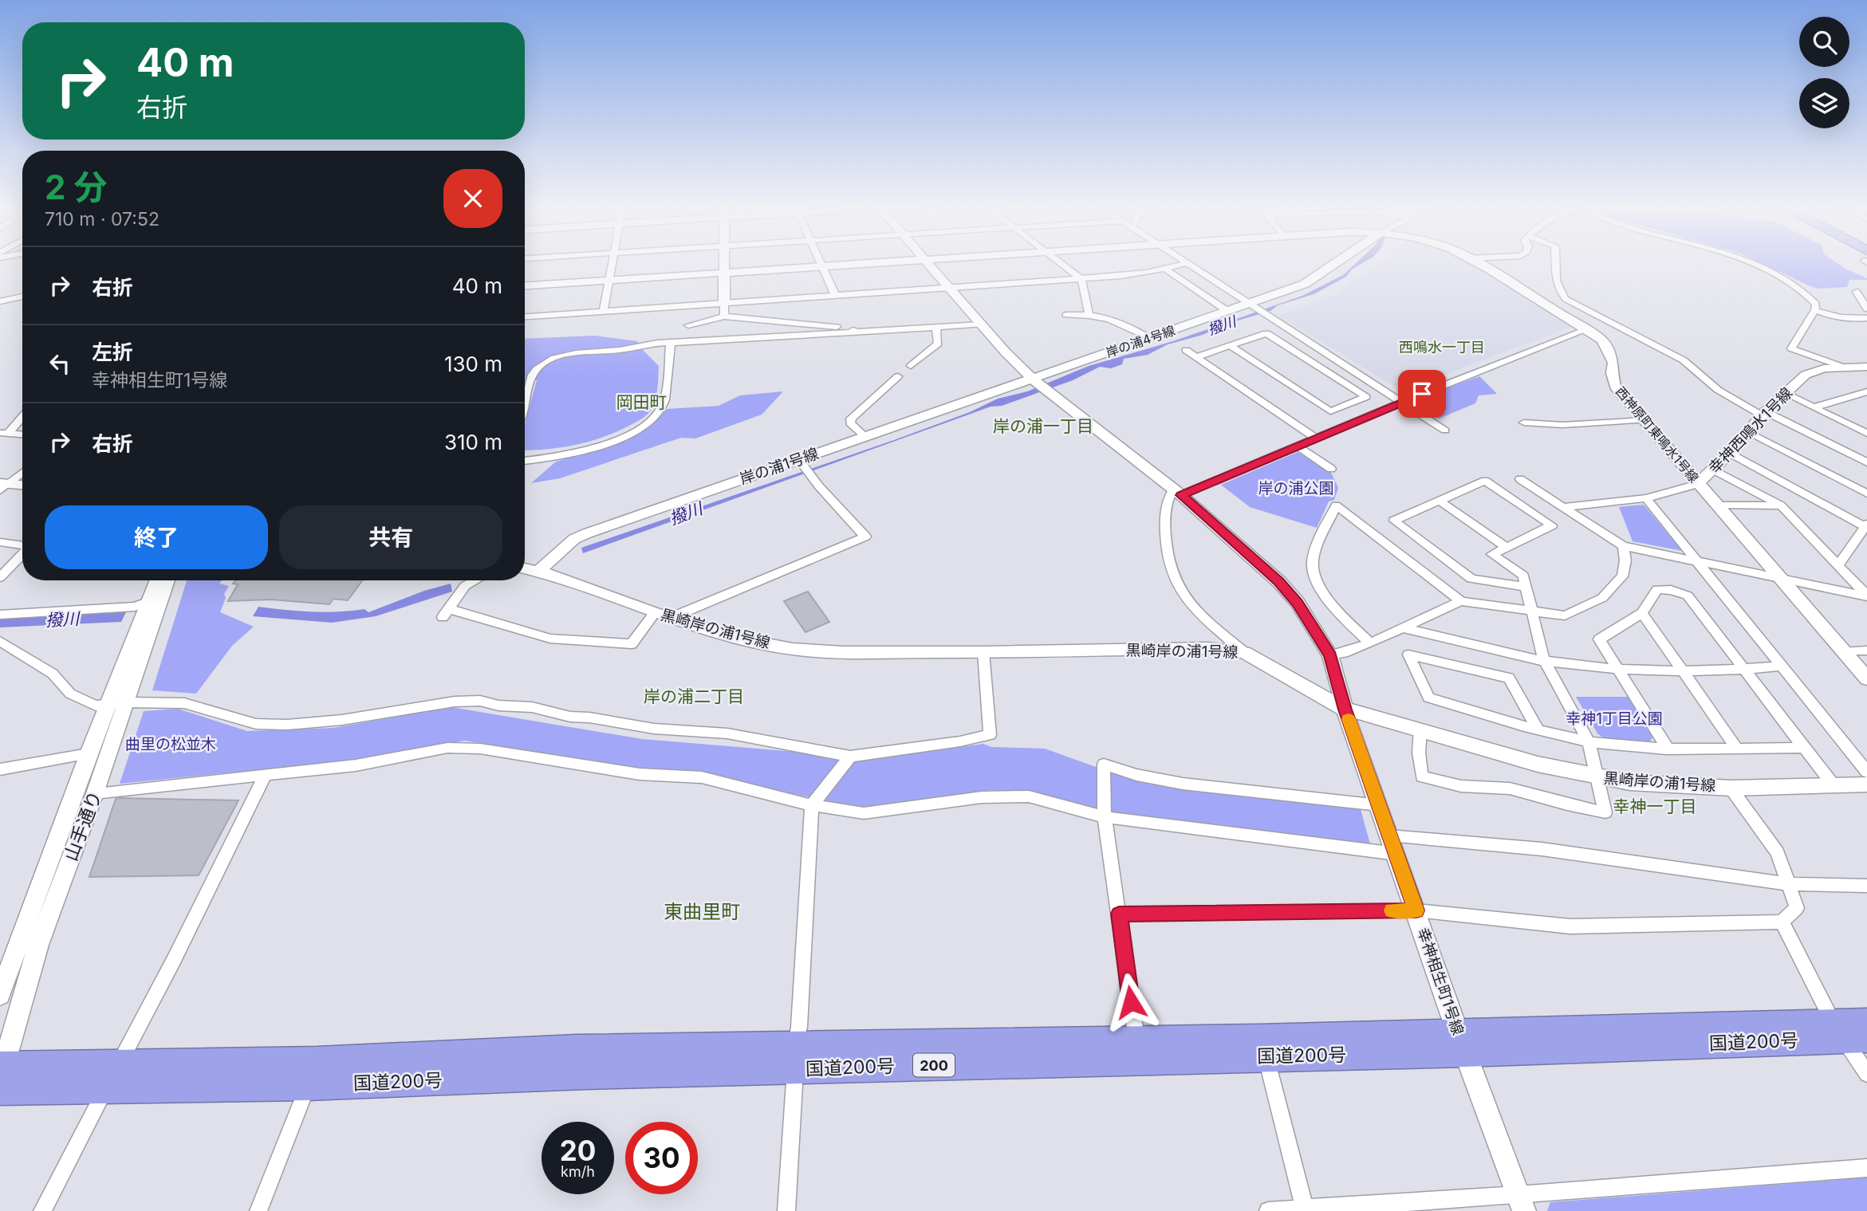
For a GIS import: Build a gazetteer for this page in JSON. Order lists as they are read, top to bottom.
{
  "streets": {
    "highway": ["国道200号", "200"],
    "street": [
      "岸の浦4号線",
      "幸神西鳴水1号線",
      "西神原町東鳴水1号線",
      "岸の浦1号線",
      "黒崎岸の浦1号線",
      "山手通り",
      "幸神相生町1号線"
    ]
  },
  "crossings": [
    ["岸の浦4号線", "岸の浦1号線"],
    ["岸の浦4号線", "幸神相生町1号線"],
    ["幸神西鳴水1号線", "西神原町東鳴水1号線"],
    ["岸の浦1号線", "黒崎岸の浦1号線"],
    ["岸の浦1号線", "幸神相生町1号線"],
    ["黒崎岸の浦1号線", "幸神相生町1号線"],
    ["山手通り", "国道200号"],
    ["幸神相生町1号線", "国道200号"]
  ],
  "districts": [
    "西鳴水一丁目",
    "岡田町",
    "岸の浦一丁目",
    "岸の浦二丁目",
    "幸神一丁目",
    "東曲里町"
  ],
  "water": ["撥川"],
  "parks": ["岸の浦公園", "幸神1丁目公園", "曲里の松並木"],
  "page": {
    "turn": ["40 m", "右折"],
    "heading": ["2 分", "710 m · 07:52"],
    "list": [
      {
        "name": "右折",
        "value": "40 m"
      },
      {
        "name": "左折",
        "note": "幸神相生町1号線",
        "value": "130 m"
      },
      {
        "name": "右折",
        "value": "310 m"
      }
    ],
    "buttons": ["終了", "共有"],
    "speed": "20 km/h",
    "limit": "30"
  }
}
